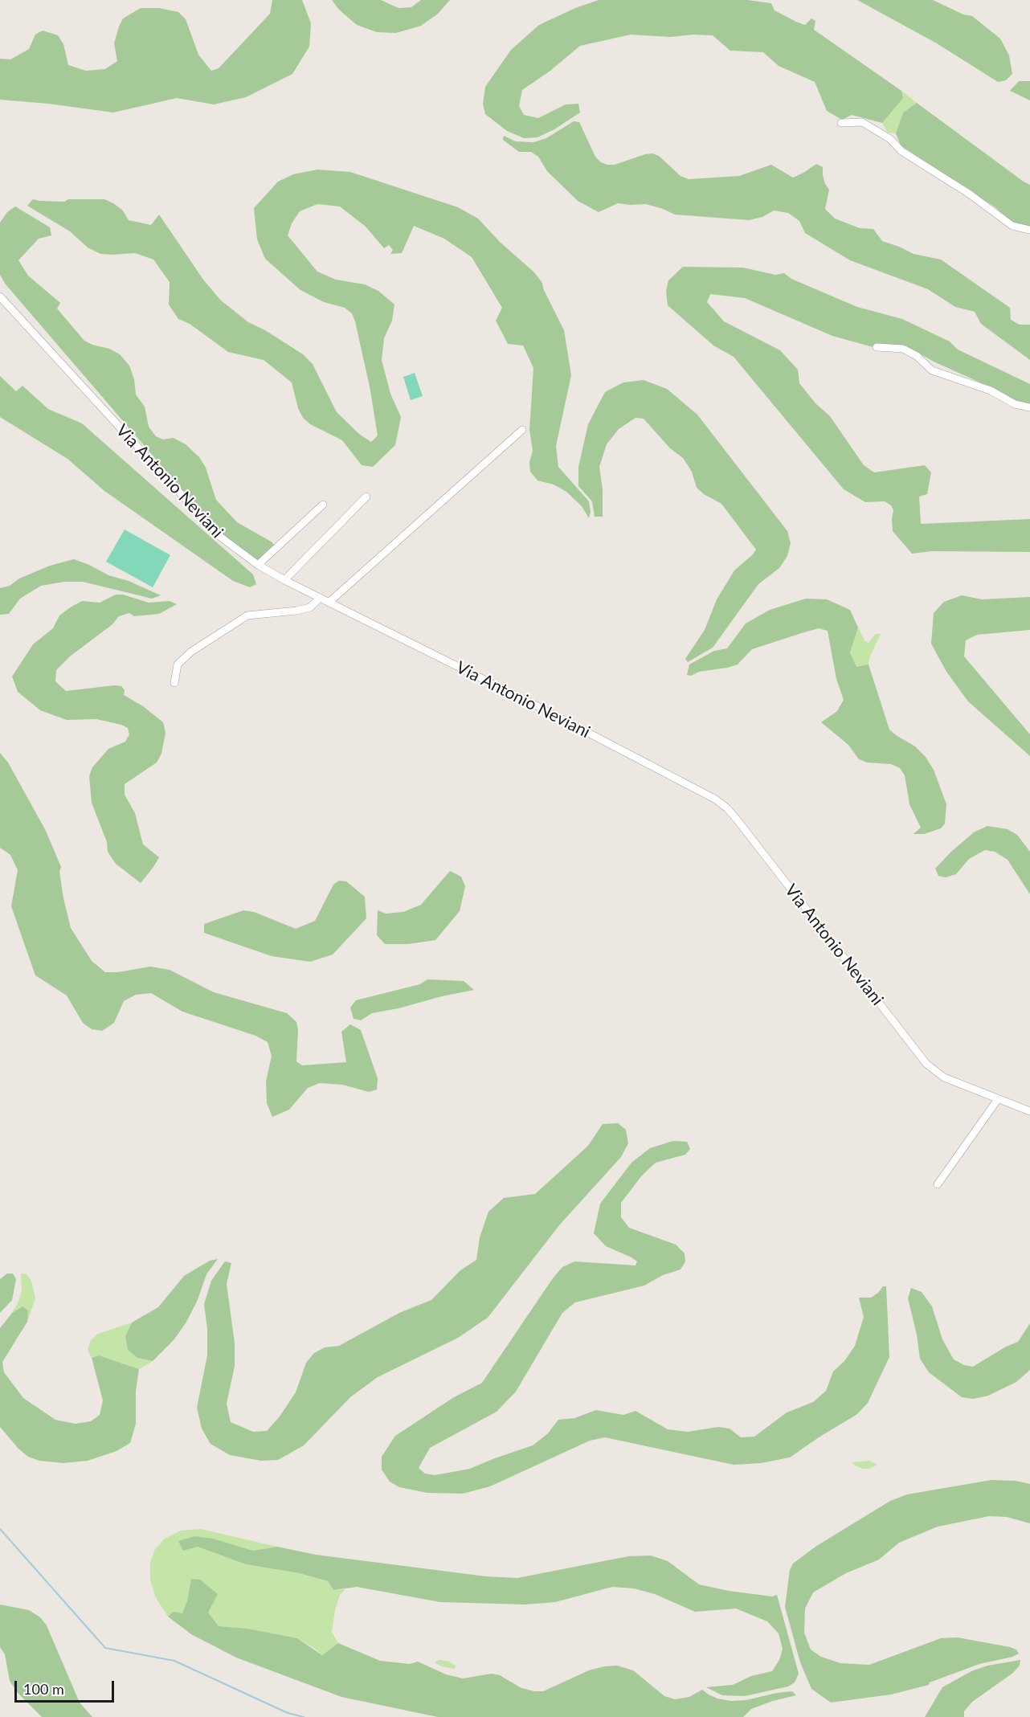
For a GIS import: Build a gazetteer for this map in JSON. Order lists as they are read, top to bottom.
{
  "streets": {
    "street": ["Via Antonio Neviani"]
  },
  "scale_bar": "100 m"
}
